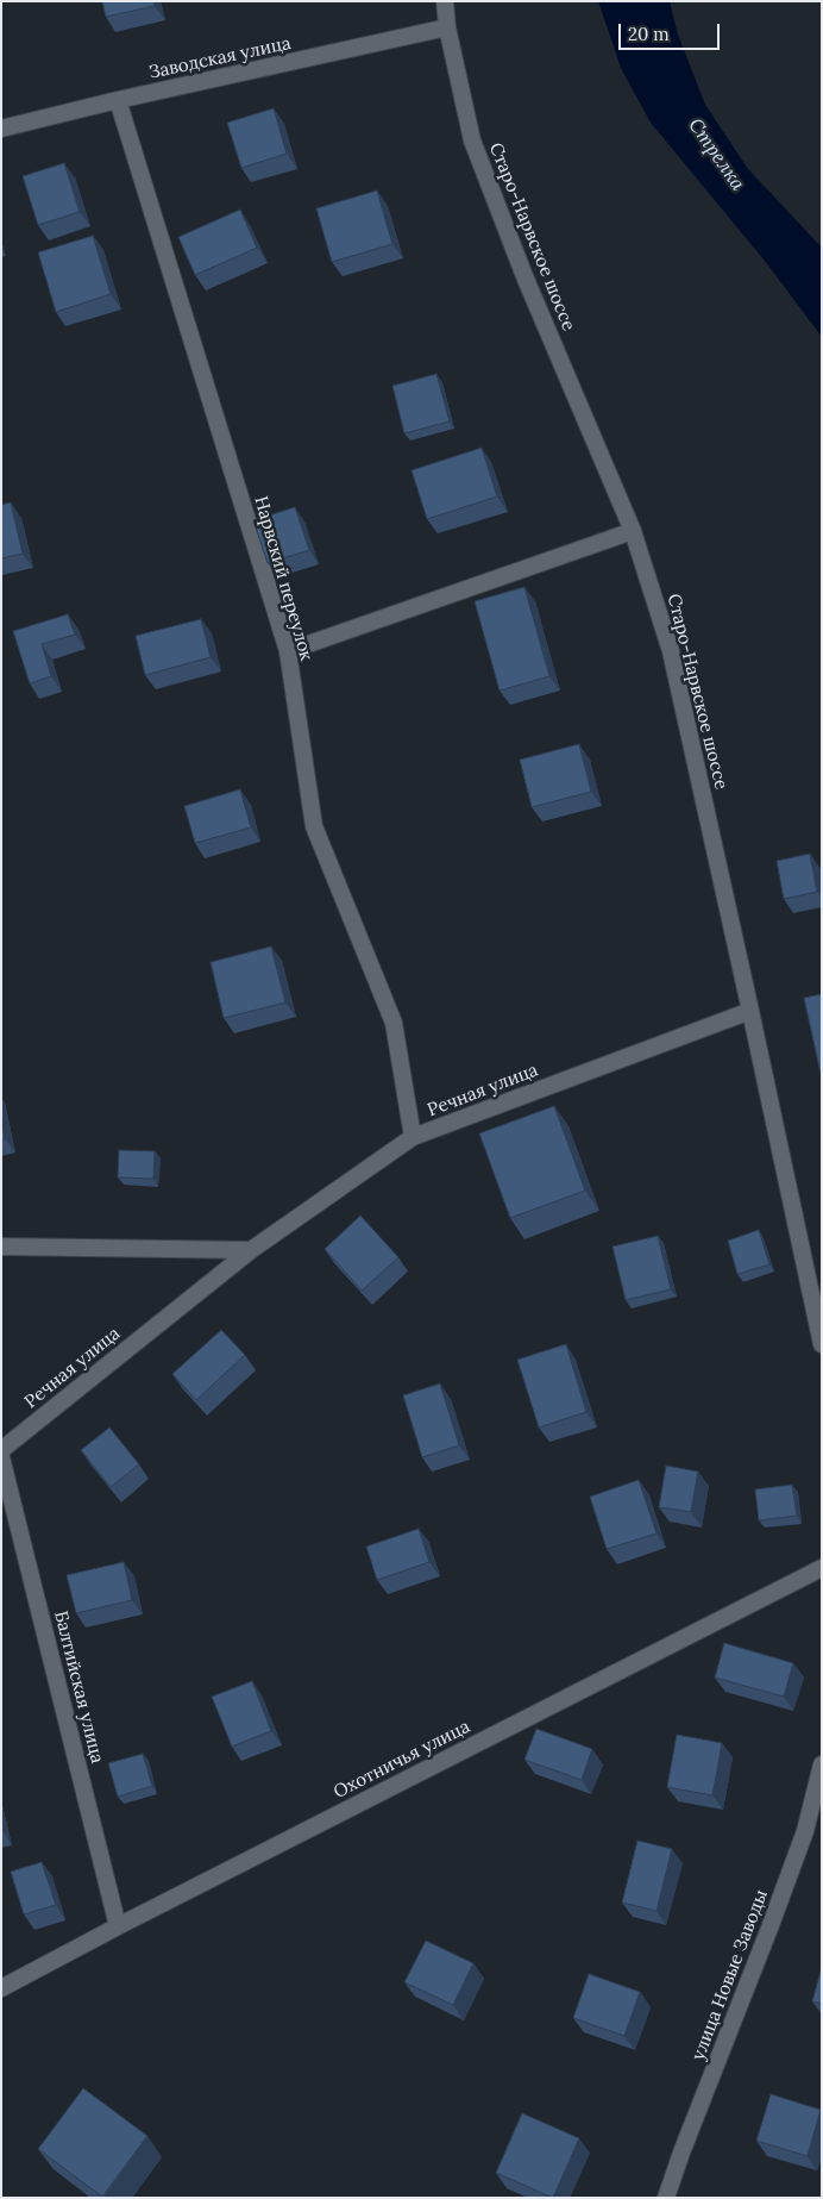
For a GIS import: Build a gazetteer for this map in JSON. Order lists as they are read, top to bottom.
{
  "streets": {
    "street": [
      "Заводская улица",
      "Старо-Нарвское шоссе",
      "Нарвский переулок",
      "Речная улица",
      "Балтийская улица",
      "Охотничья улица",
      "улица Новые Заводы"
    ]
  },
  "crossings": [
    ["Заводская улица", "Старо-Нарвское шоссе"],
    ["Заводская улица", "Нарвский переулок"],
    ["Старо-Нарвское шоссе", "Речная улица"],
    ["Нарвский переулок", "Речная улица"],
    ["Балтийская улица", "Охотничья улица"]
  ],
  "water": ["Стрелка"],
  "scale_bar": "20 m"
}
